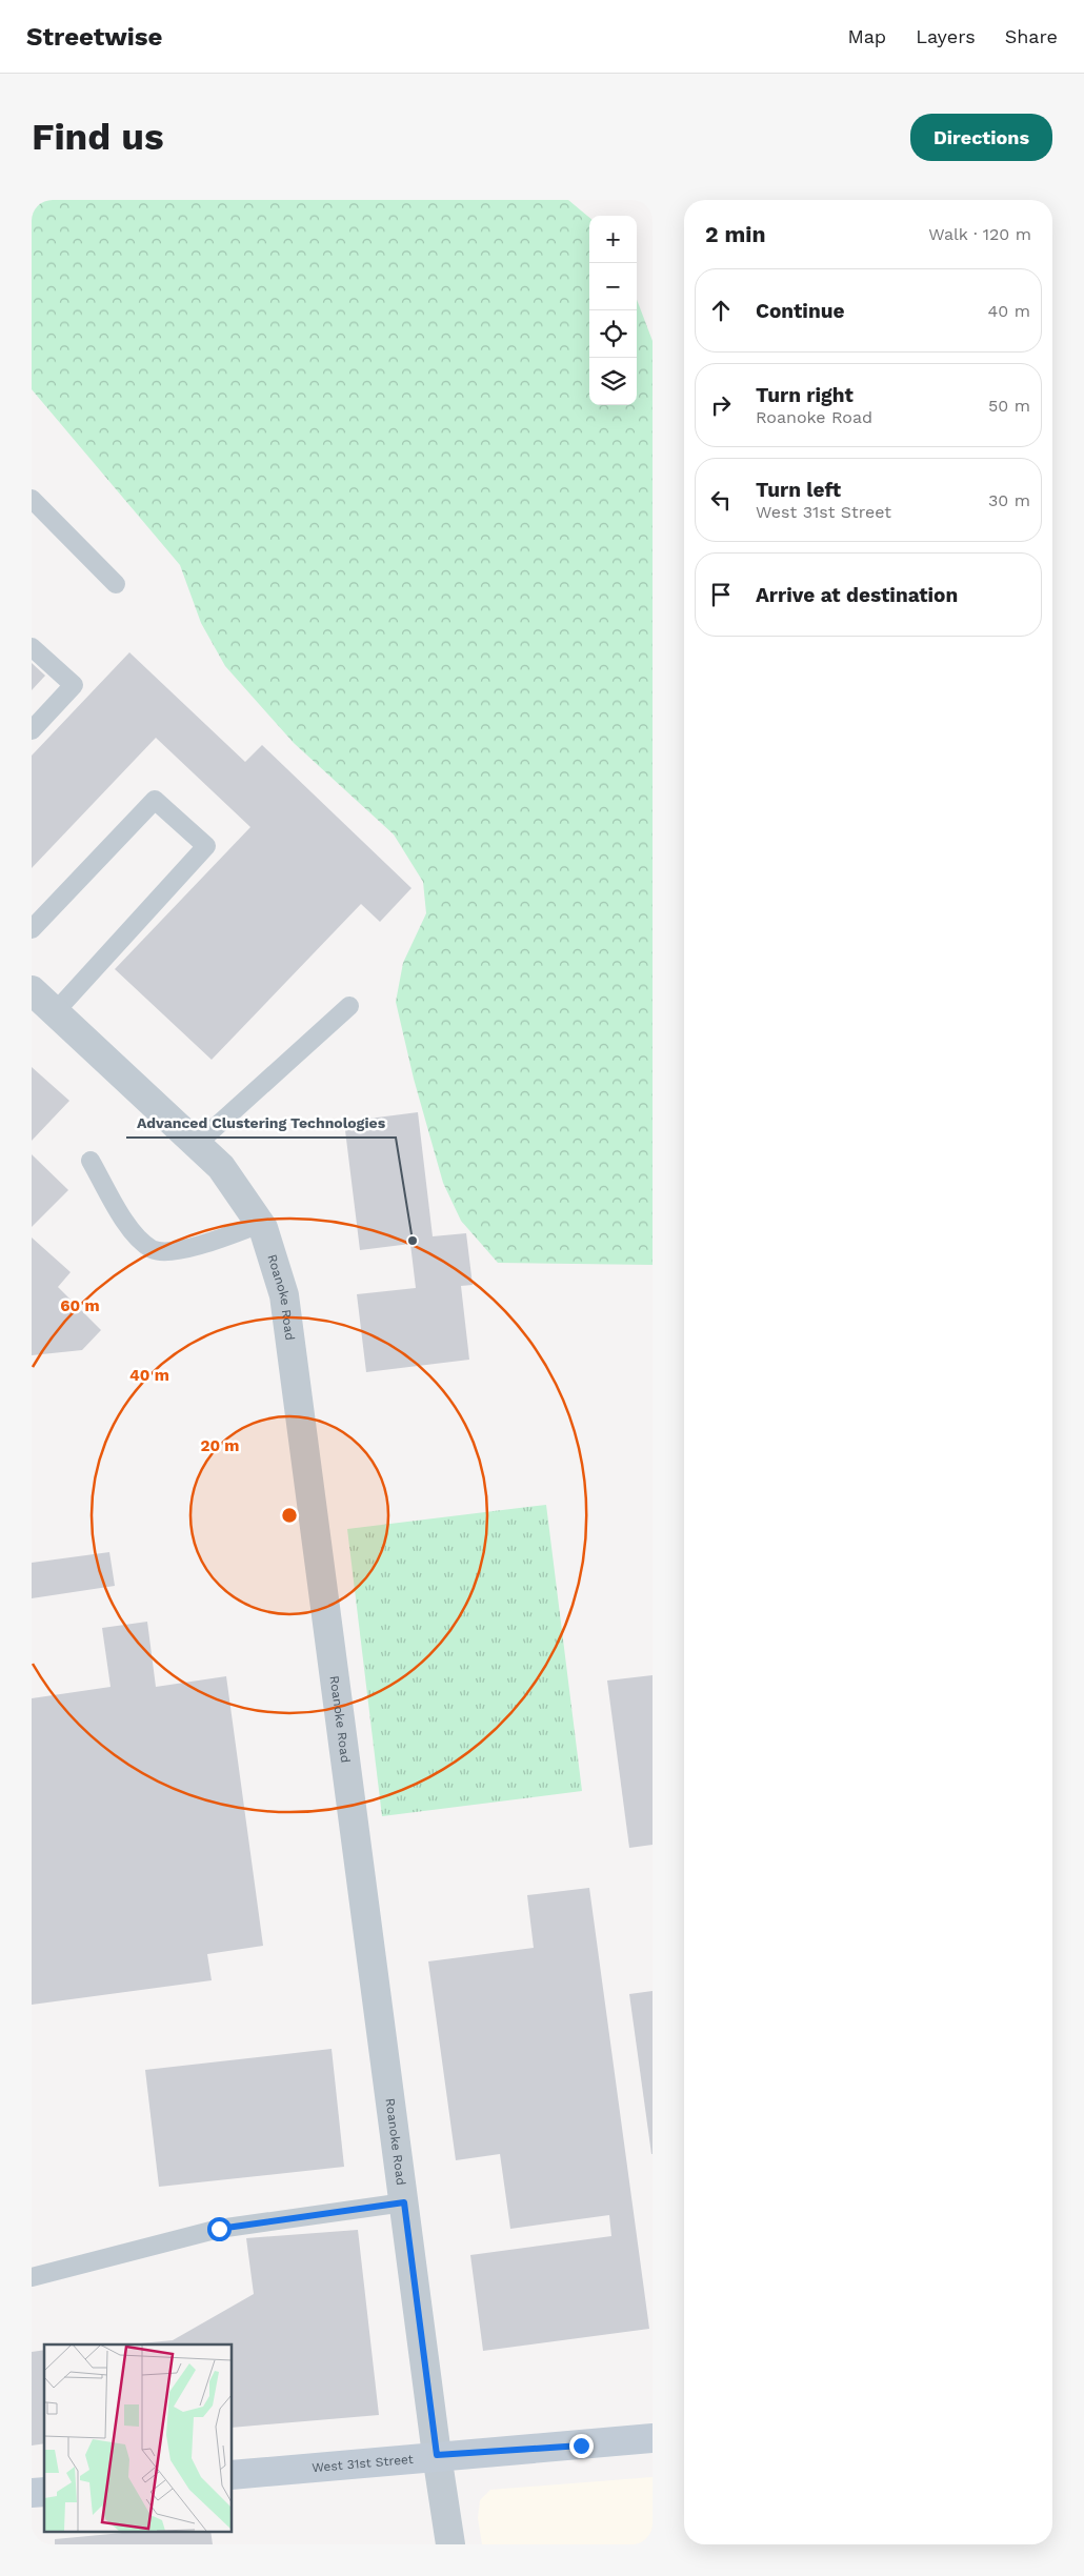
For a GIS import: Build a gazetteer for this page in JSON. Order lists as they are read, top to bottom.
{
  "streets": {
    "main road": ["West 31st Street"],
    "street": ["Roanoke Road"]
  },
  "crossings": [
    ["Roanoke Road", "West 31st Street"]
  ],
  "places": ["Advanced Clustering Technologies"],
  "page": {
    "header": "Streetwise",
    "nav": ["Map", "Layers", "Share"],
    "buttons": "Directions",
    "title": "Find us",
    "heading": ["2 min", "Walk · 120 m"],
    "map_buttons": ["+", "−"],
    "list": [
      ["Continue", "40 m"],
      ["Turn right", "Roanoke Road", "50 m"],
      ["Turn left", "West 31st Street", "30 m"],
      "Arrive at destination"
    ]
  },
  "rings": ["60 m", "40 m", "20 m"]
}
